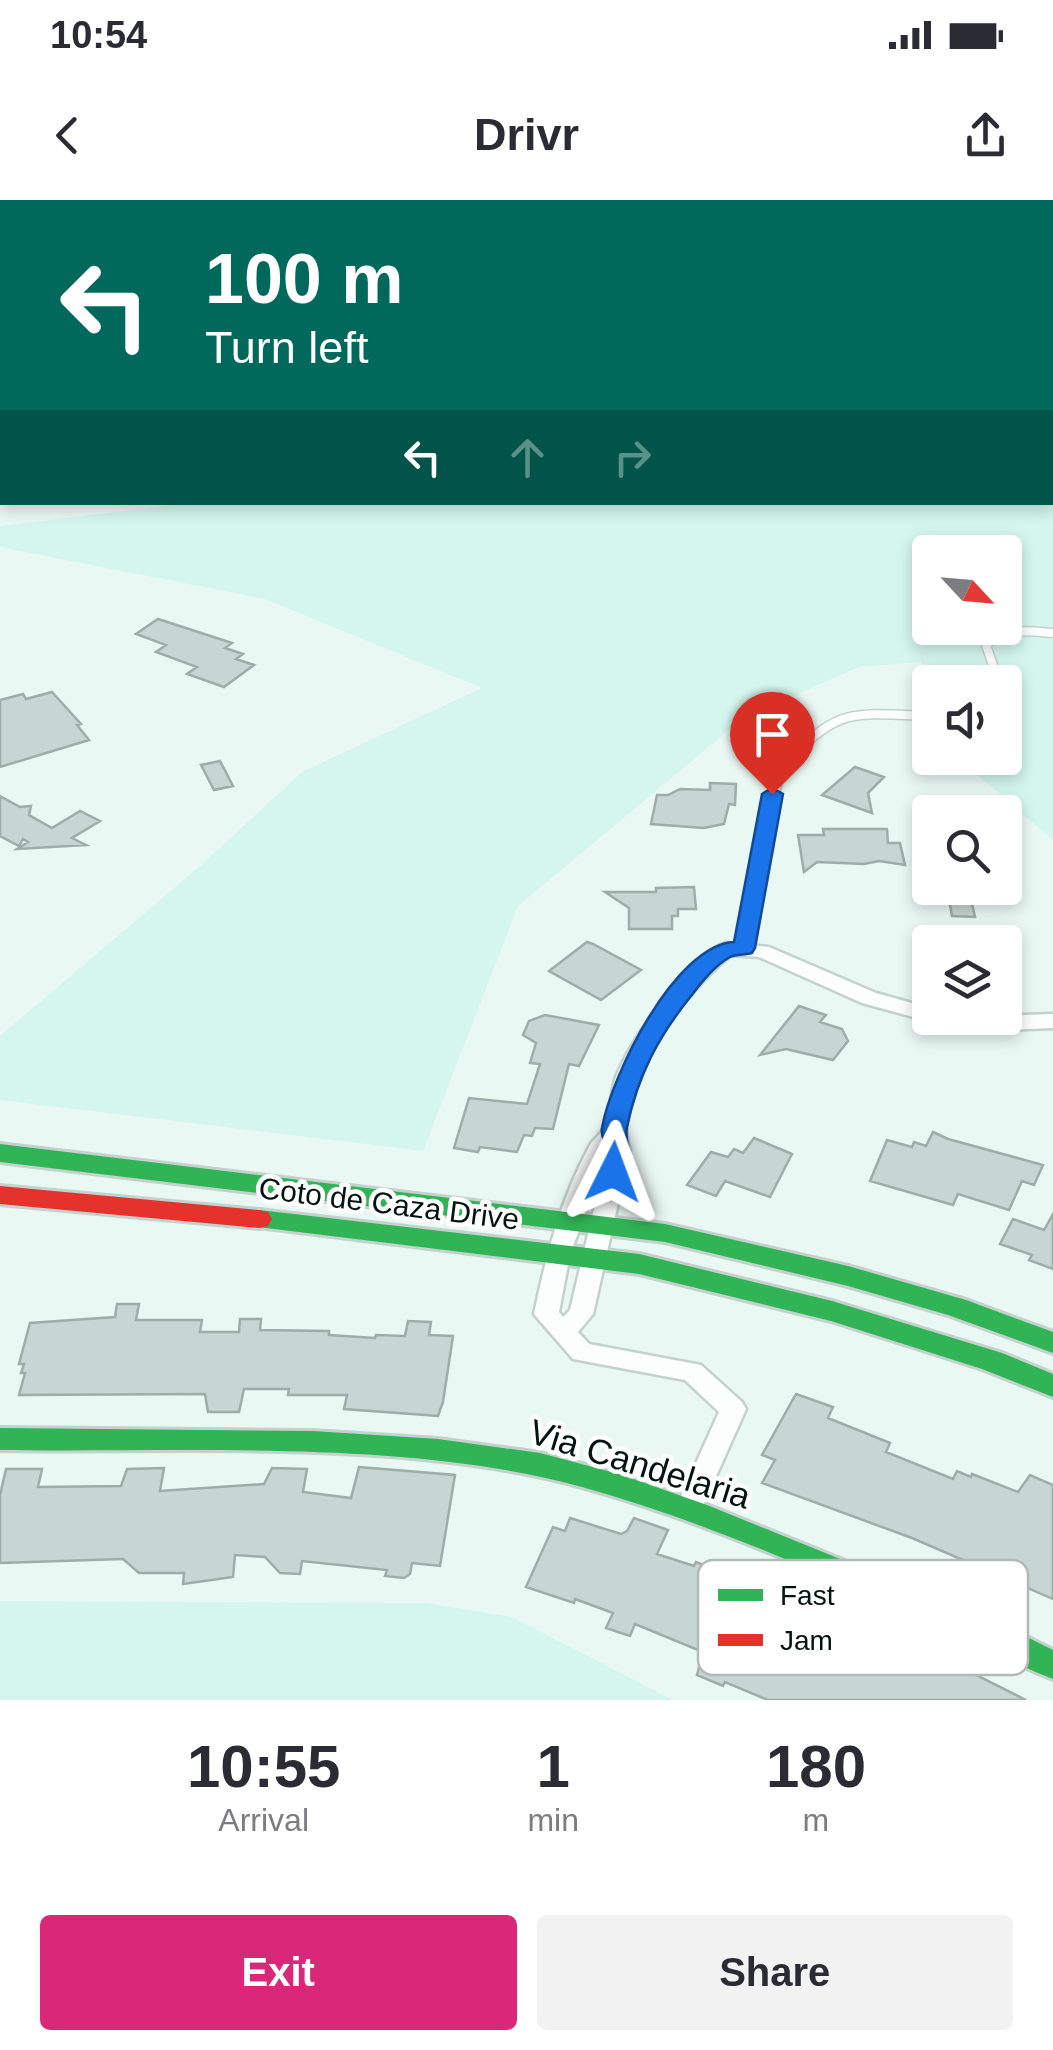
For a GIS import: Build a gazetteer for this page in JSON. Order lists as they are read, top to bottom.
{
  "streets": {
    "main road": ["Coto de Caza Drive", "Via Candelaria"]
  },
  "legend": ["Fast", "Jam"],
  "north": "bottom right",
  "page": {
    "status": "10:54",
    "header": "Drivr",
    "turn": ["100 m", "Turn left"],
    "eta": [
      "10:55",
      "Arrival",
      "1",
      "min",
      "180",
      "m"
    ],
    "buttons": ["Exit", "Share"]
  }
}
